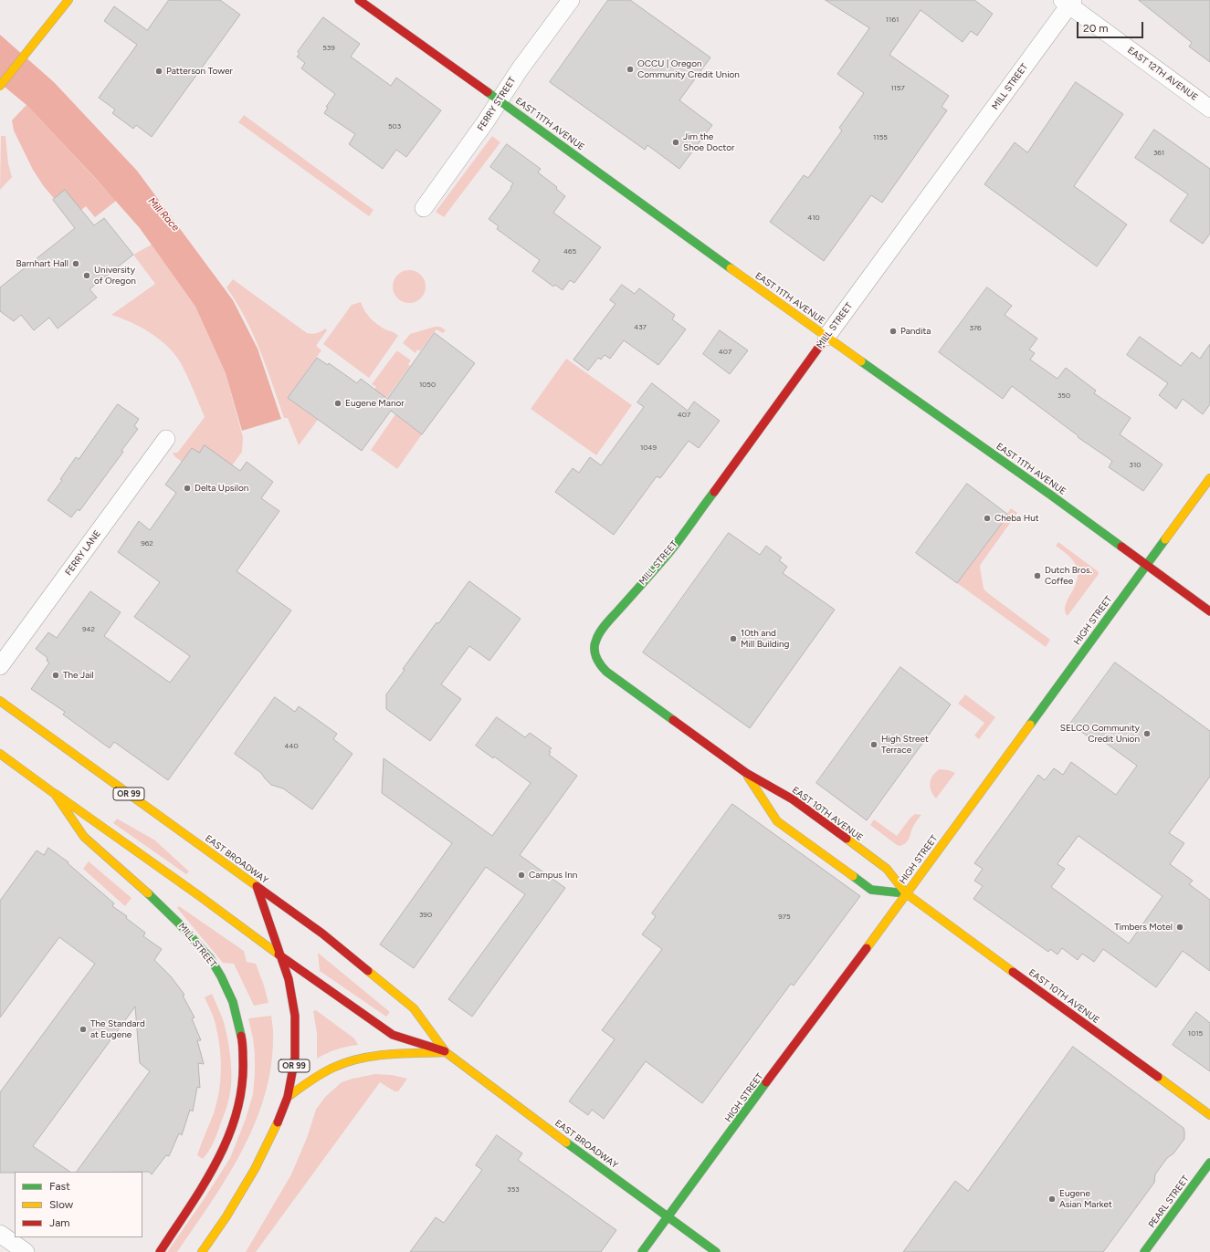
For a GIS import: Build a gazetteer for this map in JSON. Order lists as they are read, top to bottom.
{
  "streets": {
    "main road": [
      "MILL STREET",
      "EAST 11TH AVENUE",
      "HIGH STREET",
      "OR 99",
      "EAST 10TH AVENUE",
      "EAST BROADWAY",
      "PEARL STREET"
    ],
    "street": ["EAST 12TH AVENUE", "FERRY STREET", "FERRY LANE"]
  },
  "crossings": [
    ["EAST 12TH AVENUE", "MILL STREET"],
    ["MILL STREET", "EAST 11TH AVENUE"],
    ["MILL STREET", "EAST 10TH AVENUE"],
    ["MILL STREET", "EAST BROADWAY"],
    ["FERRY STREET", "EAST 11TH AVENUE"],
    ["EAST 11TH AVENUE", "HIGH STREET"],
    ["HIGH STREET", "EAST 10TH AVENUE"],
    ["HIGH STREET", "EAST BROADWAY"],
    ["OR 99", "EAST BROADWAY"]
  ],
  "water": ["Mill Race"],
  "places": [
    "OCCU | Oregon Community Credit Union",
    "Patterson Tower",
    "Jim the Shoe Doctor",
    "Barnhart Hall",
    "University of Oregon",
    "Pandita",
    "Eugene Manor",
    "Delta Upsilon",
    "Cheba Hut",
    "Dutch Bros. Coffee",
    "10th and Mill Building",
    "The Jail",
    "SELCO Community Credit Union",
    "High Street Terrace",
    "Campus Inn",
    "Timbers Motel",
    "The Standard at Eugene",
    "Eugene Asian Market"
  ],
  "house_numbers": [
    "1161",
    "539",
    "1157",
    "503",
    "1155",
    "361",
    "410",
    "465",
    "437",
    "376",
    "407",
    "1050",
    "350",
    "407",
    "1049",
    "310",
    "962",
    "942",
    "440",
    "390",
    "975",
    "1015",
    "353"
  ],
  "legend": ["Fast", "Slow", "Jam"],
  "scale_bar": "20 m"
}
